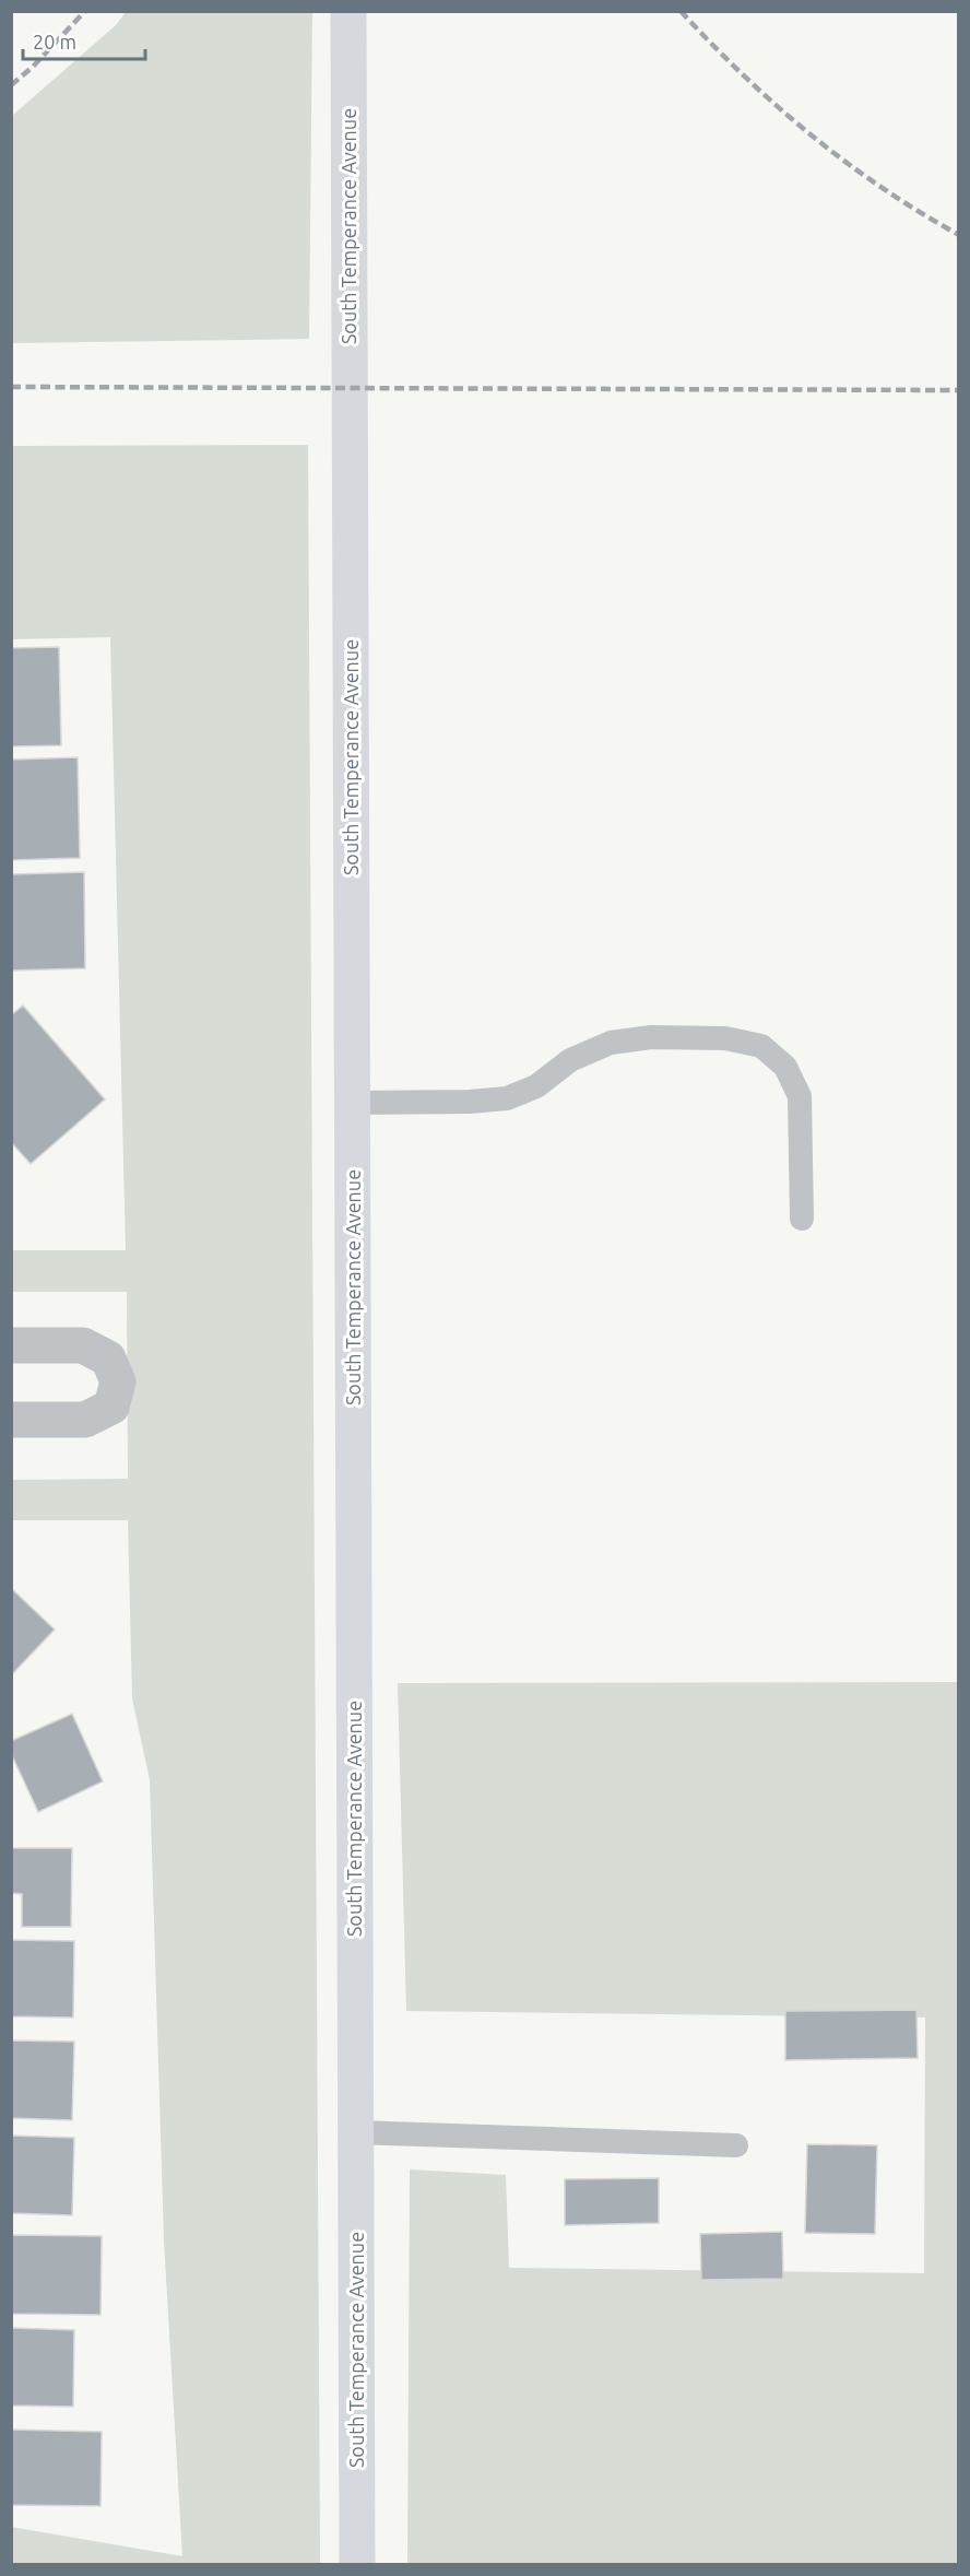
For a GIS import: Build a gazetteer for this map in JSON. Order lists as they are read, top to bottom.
{
  "streets": {
    "main road": ["South Temperance Avenue"]
  },
  "scale_bar": "20 m"
}
